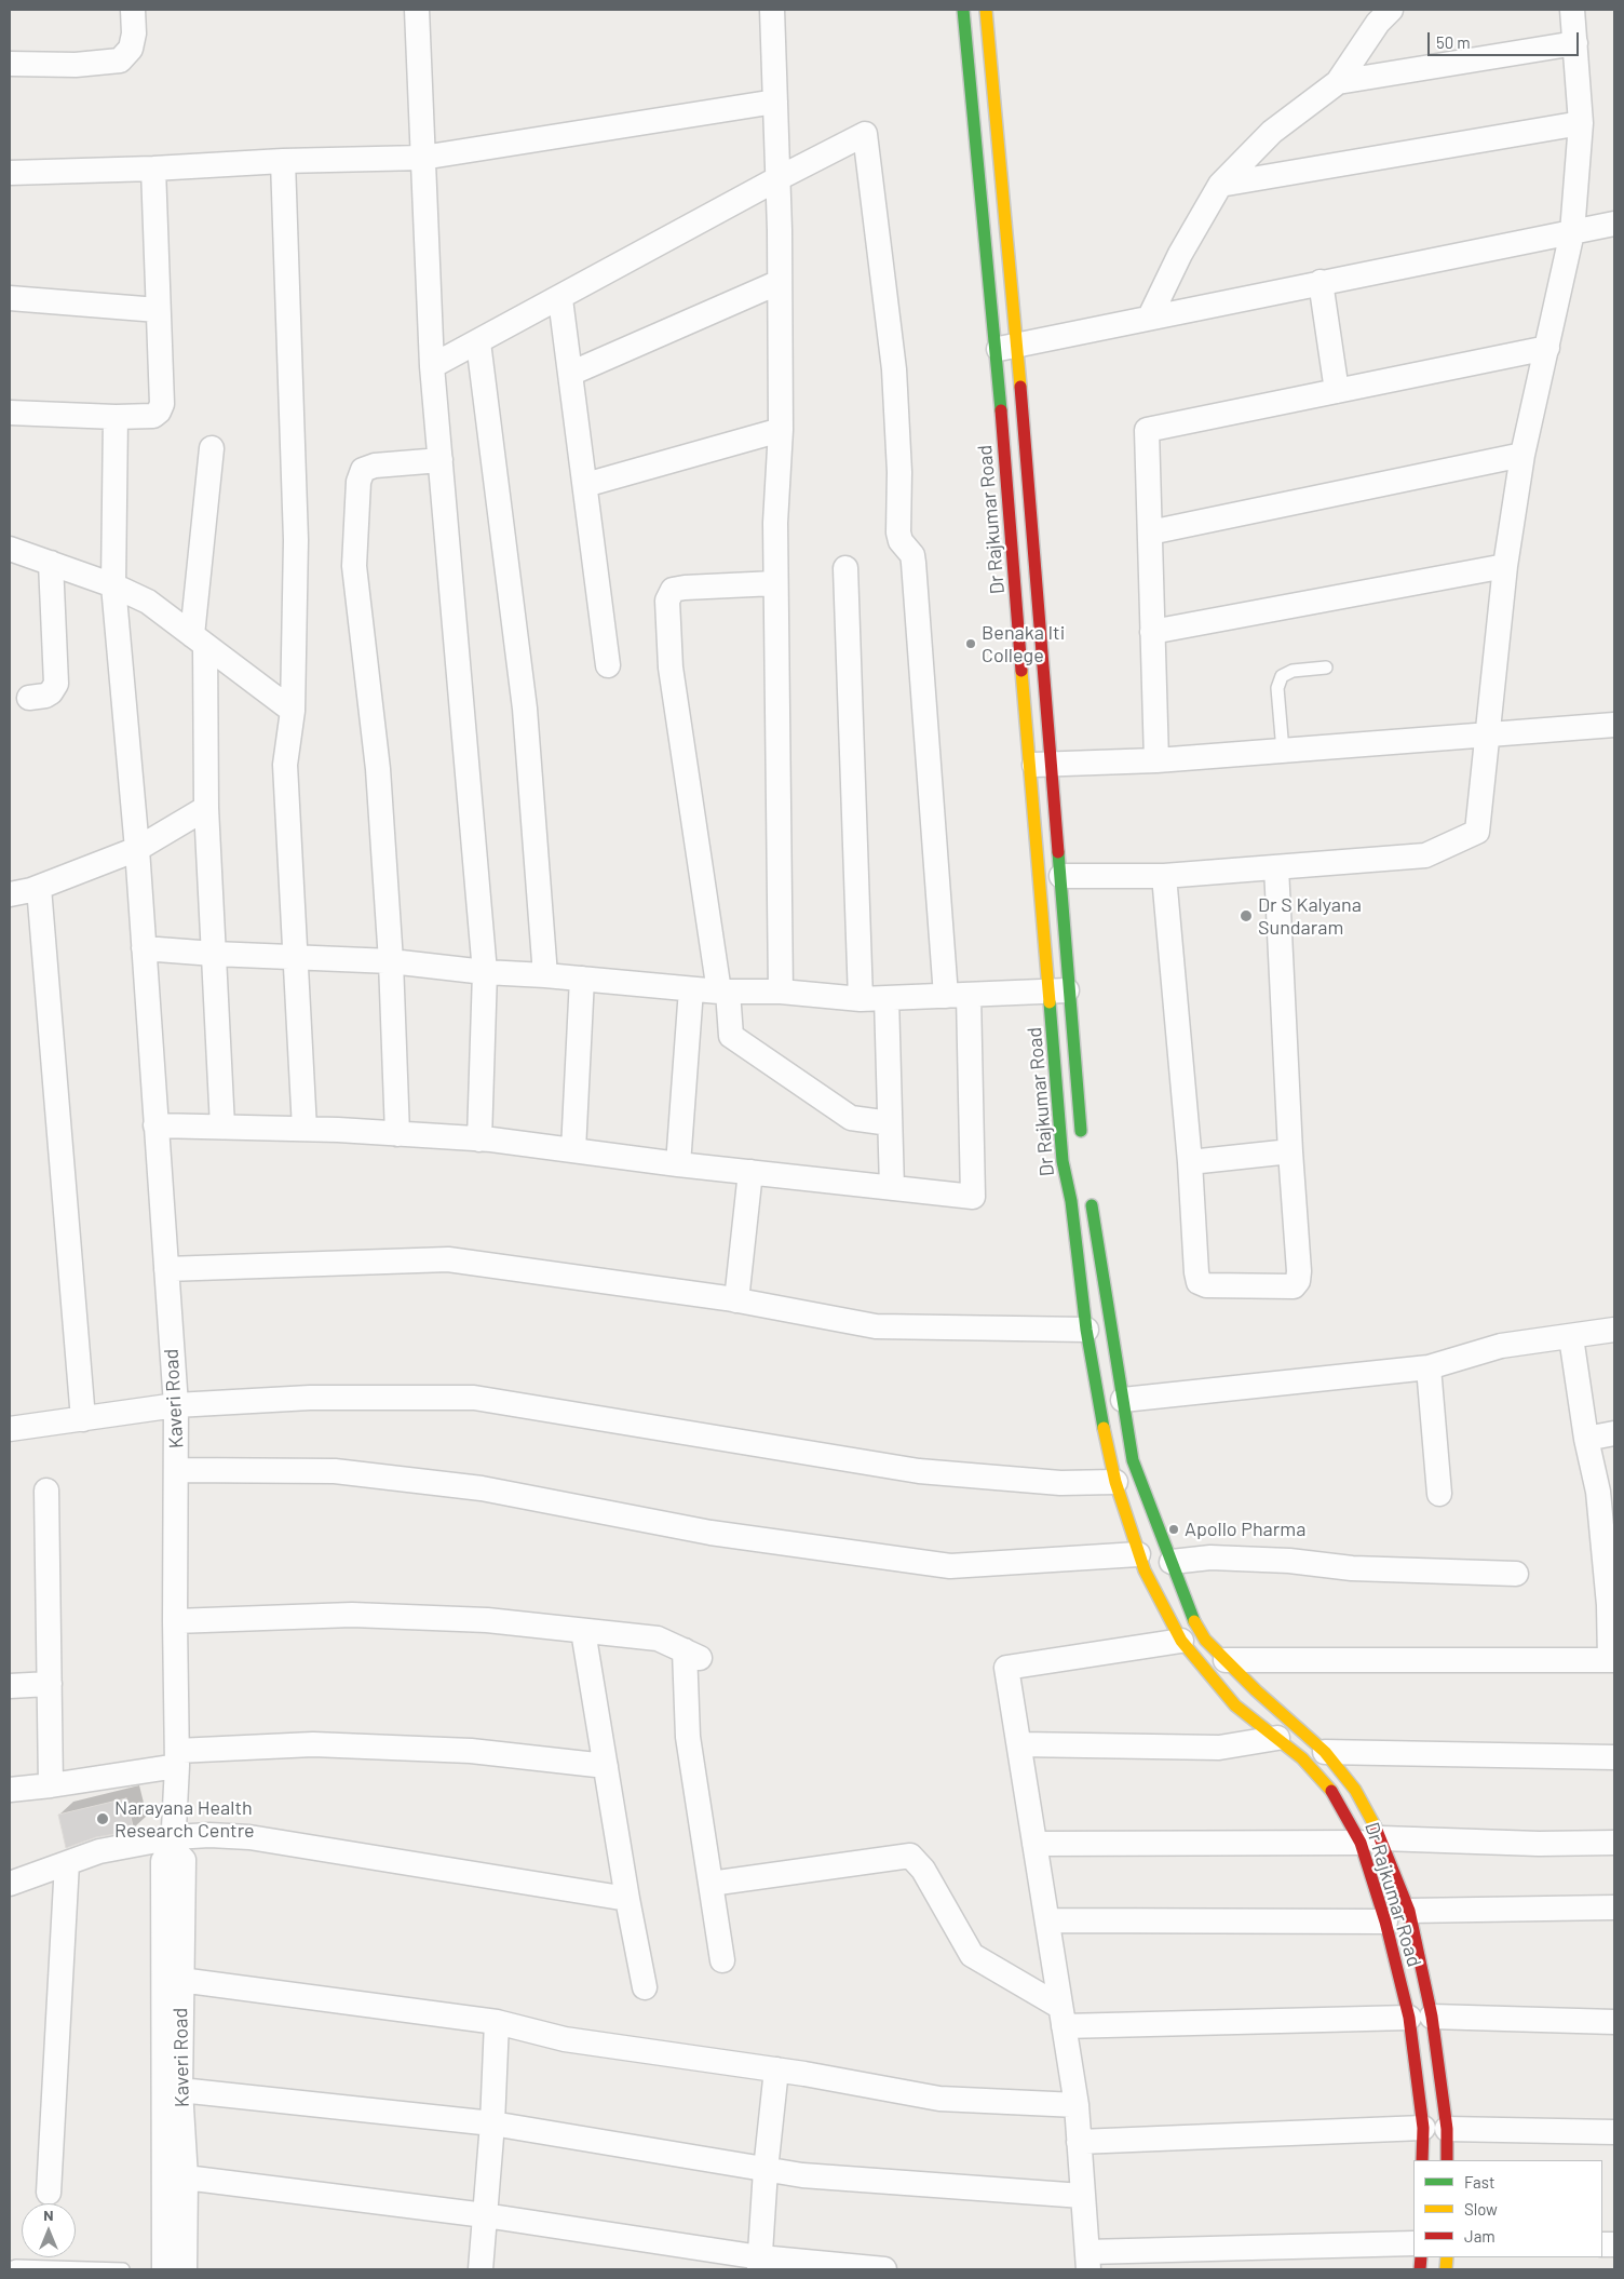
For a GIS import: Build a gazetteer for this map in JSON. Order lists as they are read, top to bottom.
{
  "streets": {
    "main road": ["Dr Rajkumar Road"],
    "street": ["Kaveri Road"]
  },
  "places": [
    "Benaka Iti College",
    "Dr S Kalyana Sundaram",
    "Apollo Pharma",
    "Narayana Health Research Centre"
  ],
  "legend": ["Fast", "Slow", "Jam"],
  "scale_bar": "50 m",
  "north": "top"
}
